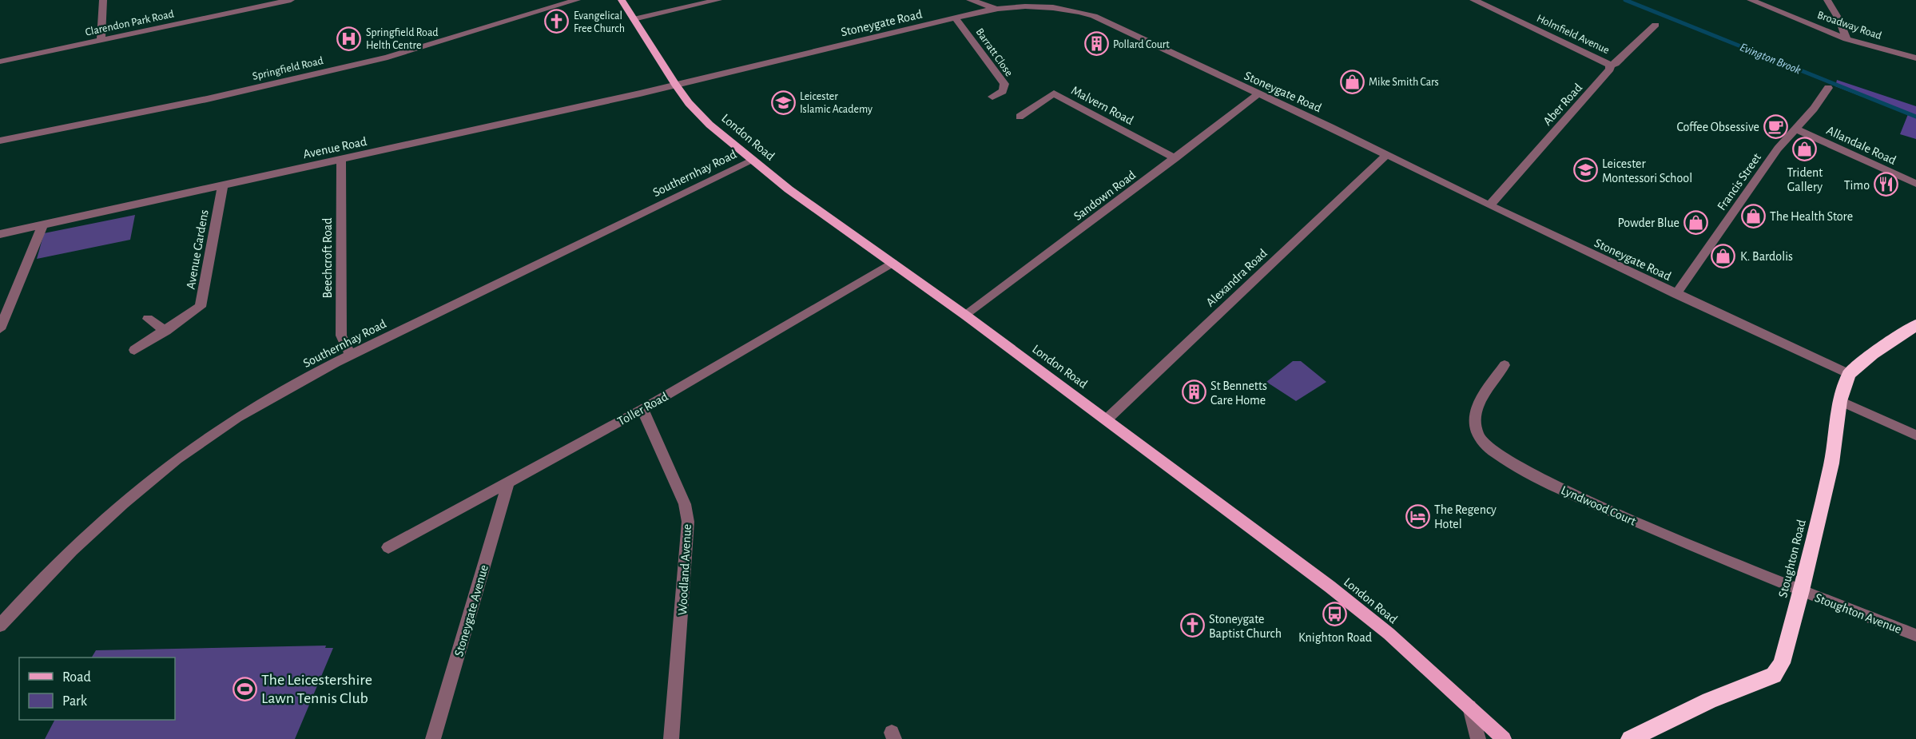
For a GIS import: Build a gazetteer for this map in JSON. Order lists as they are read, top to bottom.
{
  "streets": {
    "highway": ["Stoughton Road"],
    "main road": ["London Road"],
    "street": [
      "Clarendon Park Road",
      "Stoneygate Road",
      "Broadway Road",
      "Holmfield Avenue",
      "Barratt Close",
      "Springfield Road",
      "Aber Road",
      "Malvern Road",
      "Allandale Road",
      "Avenue Road",
      "Southernhay Road",
      "Francis Street",
      "Sandown Road",
      "Avenue Gardens",
      "Beechcroft Road",
      "Alexandra Road",
      "Toller Road",
      "Lyndwood Court",
      "Woodland Avenue",
      "Stoneygate Avenue",
      "Stoughton Avenue"
    ]
  },
  "crossings": [
    ["Stoneygate Road", "Barratt Close"],
    ["Stoneygate Road", "Aber Road"],
    ["Stoneygate Road", "London Road"],
    ["Stoneygate Road", "Avenue Road"],
    ["Stoneygate Road", "Francis Street"],
    ["Stoneygate Road", "Sandown Road"],
    ["Stoneygate Road", "Alexandra Road"],
    ["Stoneygate Road", "Stoughton Road"],
    ["Holmfield Avenue", "Aber Road"],
    ["Malvern Road", "Sandown Road"],
    ["London Road", "Avenue Road"],
    ["London Road", "Southernhay Road"],
    ["London Road", "Sandown Road"],
    ["London Road", "Alexandra Road"],
    ["London Road", "Toller Road"],
    ["Allandale Road", "Francis Street"],
    ["Avenue Road", "Avenue Gardens"],
    ["Avenue Road", "Beechcroft Road"],
    ["Southernhay Road", "Beechcroft Road"],
    ["Toller Road", "Woodland Avenue"],
    ["Toller Road", "Stoneygate Avenue"],
    ["Lyndwood Court", "Stoughton Road"],
    ["Lyndwood Court", "Stoughton Avenue"],
    ["Stoughton Road", "Stoughton Avenue"]
  ],
  "water": ["Evington Brook"],
  "places": {
    "church": ["Evangelical Free Church", "Stoneygate Baptist Church"],
    "hospital": ["Springfield Road Helth Centre"],
    "building": ["Pollard Court", "St Bennetts Care Home"],
    "shop": [
      "Mike Smith Cars",
      "Trident Gallery",
      "The Health Store",
      "Powder Blue",
      "K. Bardolis"
    ],
    "school or university": ["Leicester Islamic Academy", "Leicester Montessori School"],
    "cafe": ["Coffee Obsessive"],
    "restaurant": ["Timo"],
    "hotel": ["The Regency Hotel"],
    "bus stop": ["Knighton Road"],
    "sports": ["The Leicestershire Lawn Tennis Club"]
  },
  "legend": ["Road", "Park"]
}
